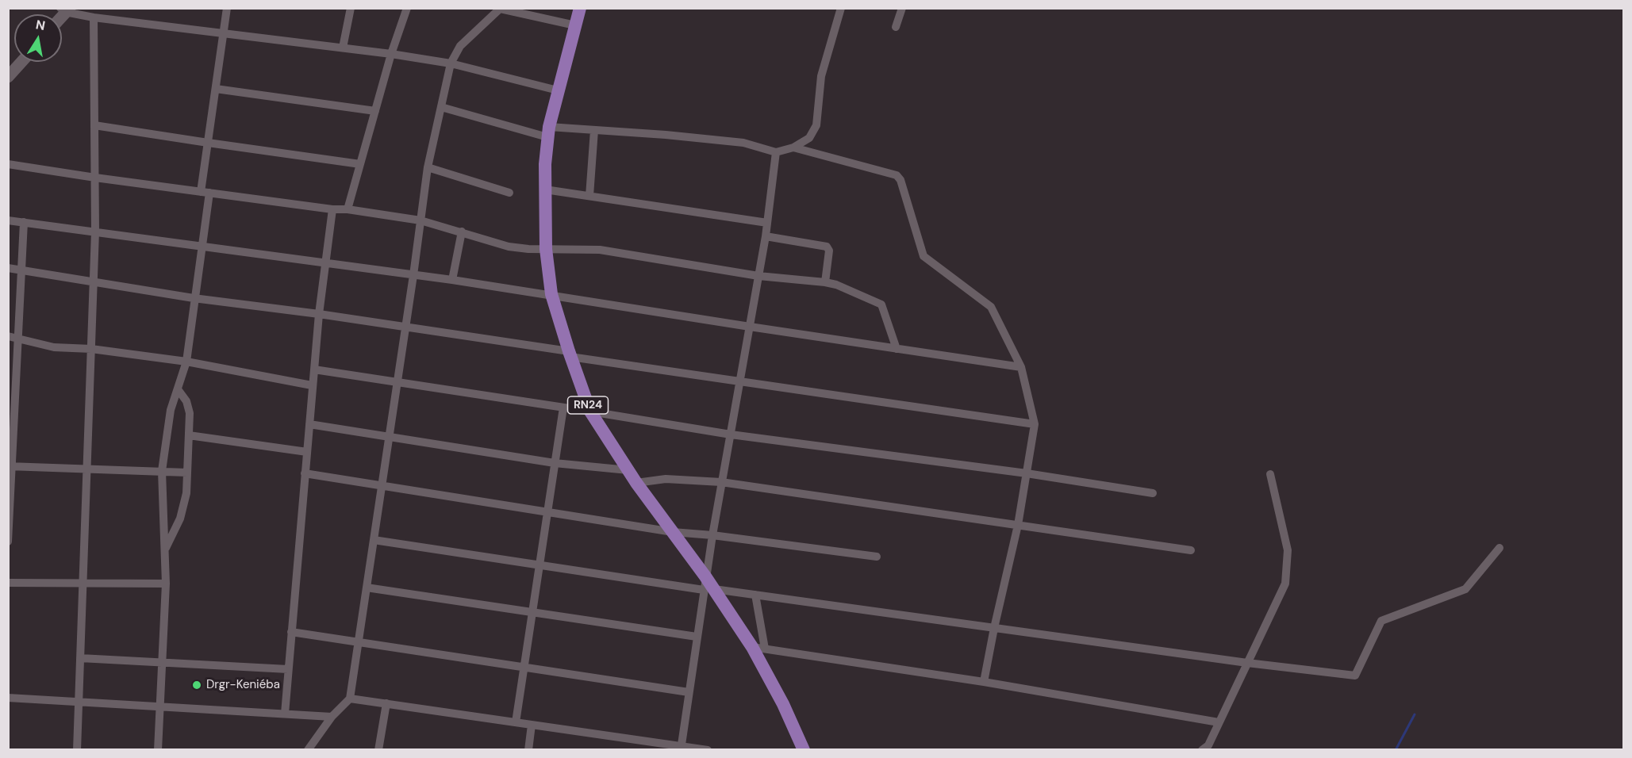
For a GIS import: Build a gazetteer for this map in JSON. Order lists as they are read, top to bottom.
{
  "streets": {
    "main road": ["RN24"]
  },
  "places": ["Drgr-Keniéba"],
  "north": "top"
}
